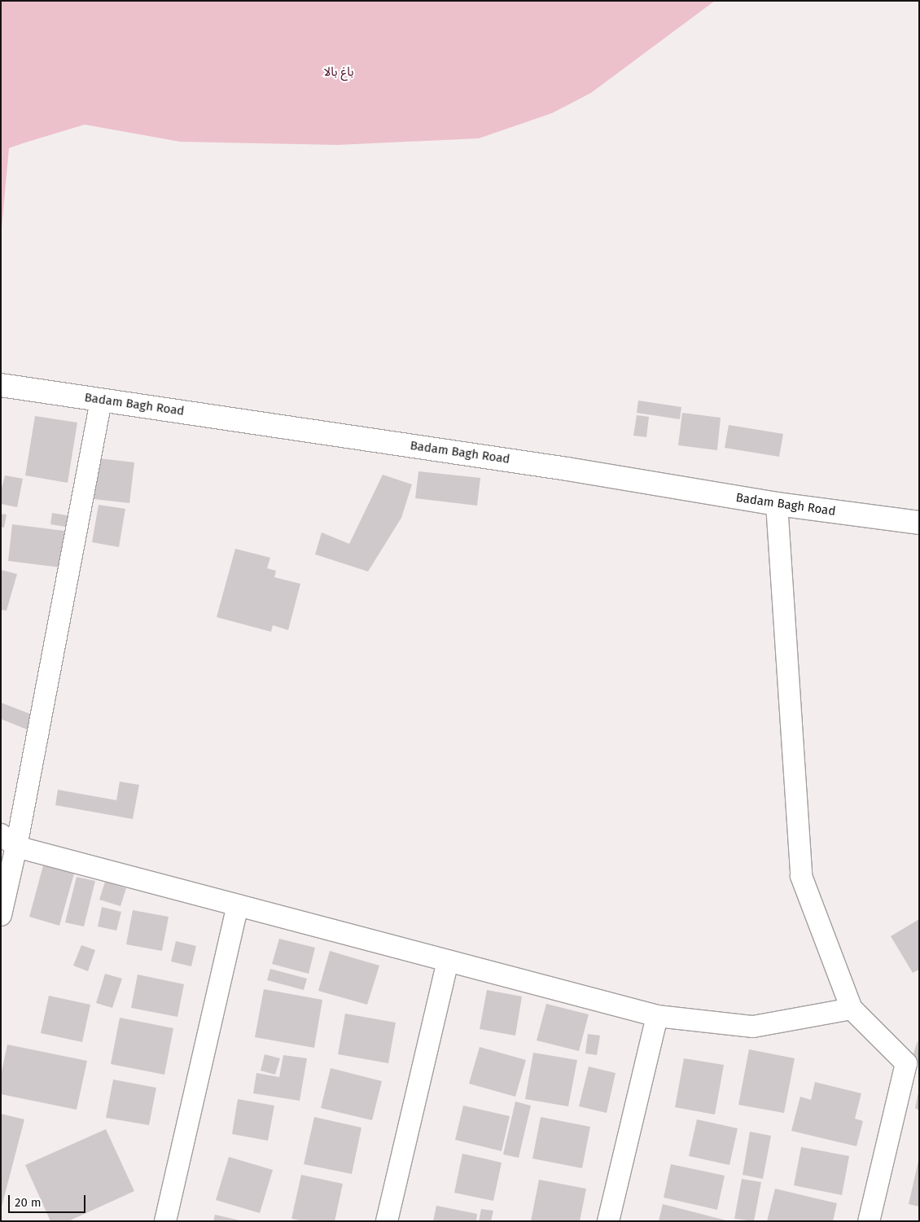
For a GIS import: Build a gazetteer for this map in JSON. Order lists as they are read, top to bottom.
{
  "streets": {
    "main road": ["Badam Bagh Road"]
  },
  "parks": ["باغ بالا"],
  "scale_bar": "20 m"
}
